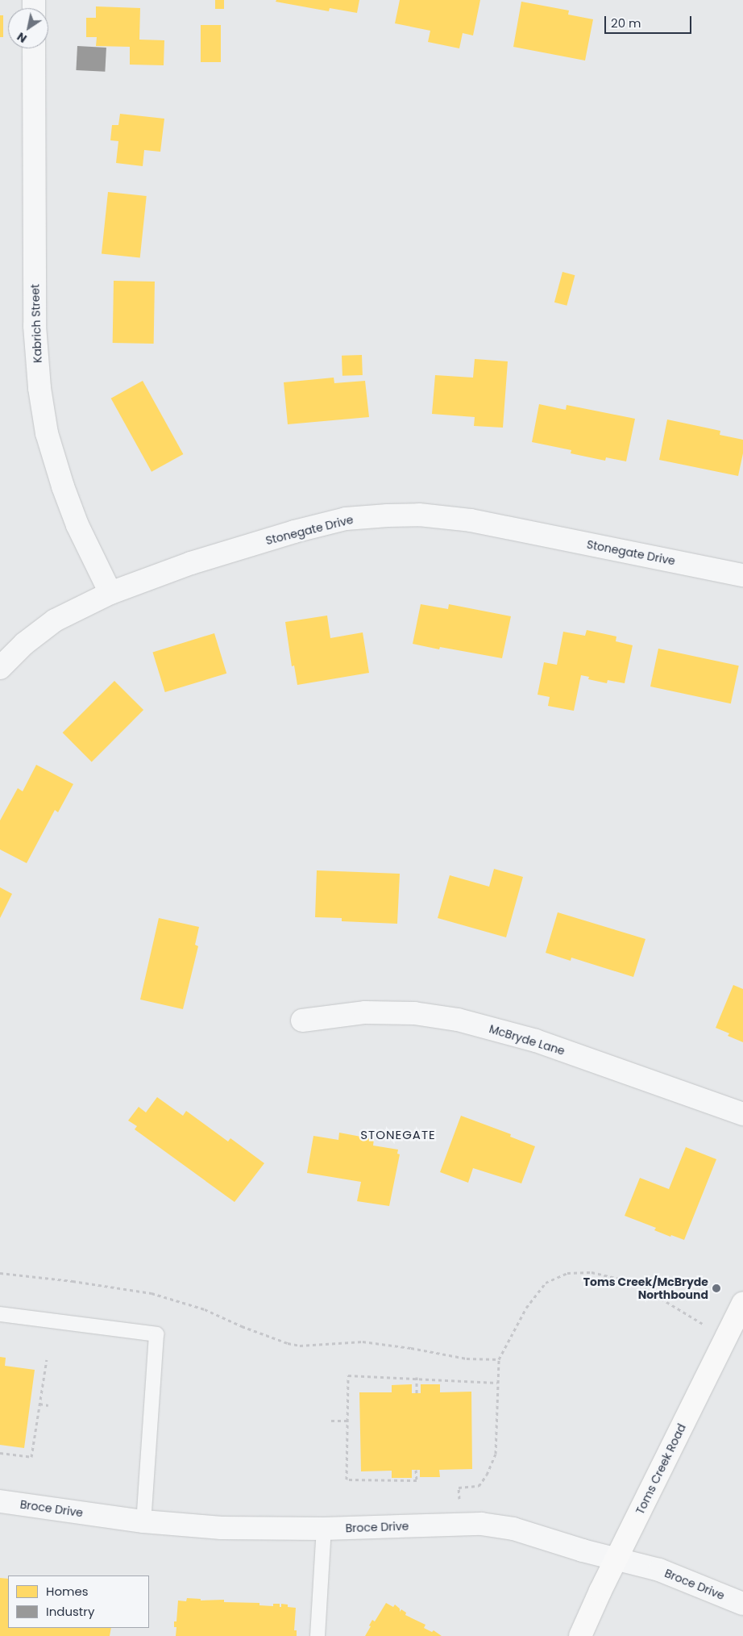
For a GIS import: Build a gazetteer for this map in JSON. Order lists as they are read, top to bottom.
{
  "streets": {
    "main road": ["Toms Creek Road"],
    "street": [
      "Kabrich Street",
      "Stonegate Drive",
      "McBryde Lane",
      "Broce Drive"
    ]
  },
  "crossings": [
    ["Kabrich Street", "Stonegate Drive"],
    ["Toms Creek Road", "Broce Drive"]
  ],
  "districts": ["STONEGATE"],
  "places": ["Toms Creek/McBryde Northbound"],
  "legend": ["Homes", "Industry"],
  "scale_bar": "20 m",
  "north": "bottom left"
}
